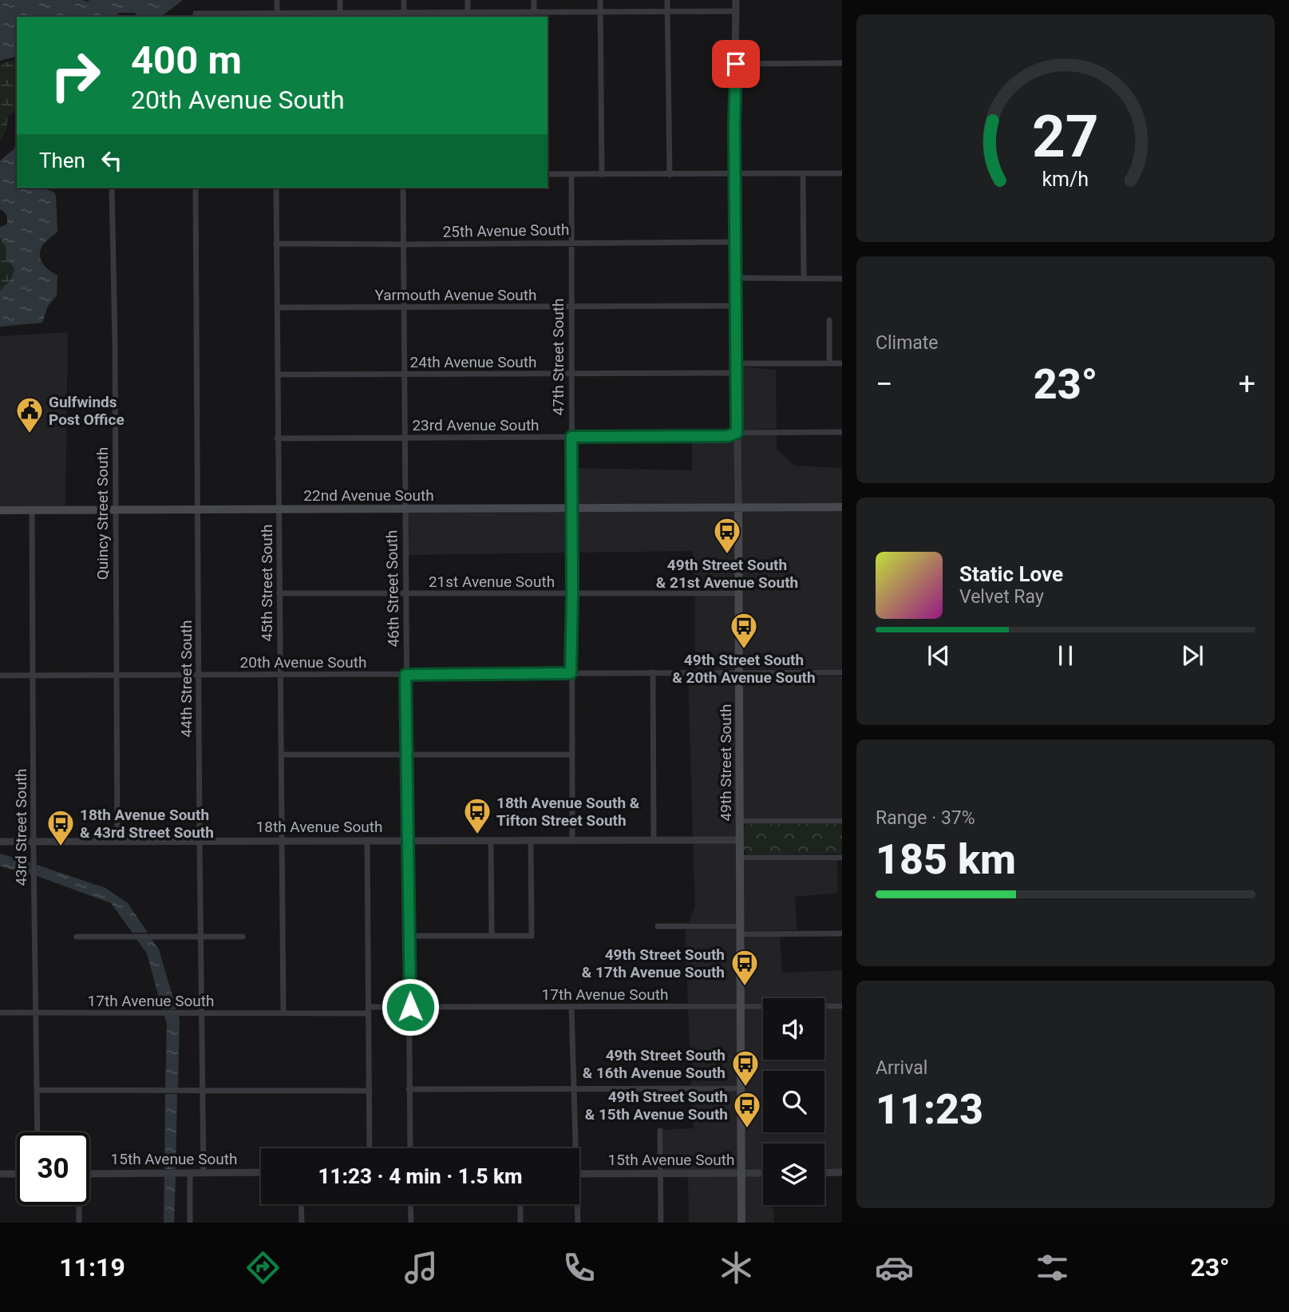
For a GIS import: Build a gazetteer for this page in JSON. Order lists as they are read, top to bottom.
{
  "streets": {
    "main road": ["22nd Avenue South", "49th Street South"],
    "street": [
      "25th Avenue South",
      "Yarmouth Avenue South",
      "47th Street South",
      "24th Avenue South",
      "23rd Avenue South",
      "Quincy Street South",
      "21st Avenue South",
      "45th Street South",
      "46th Street South",
      "20th Avenue South",
      "44th Street South",
      "18th Avenue South",
      "43rd Street South",
      "17th Avenue South",
      "15th Avenue South"
    ]
  },
  "crossings": [
    ["25th Avenue South", "47th Street South"],
    ["25th Avenue South", "45th Street South"],
    ["25th Avenue South", "46th Street South"],
    ["25th Avenue South", "49th Street South"],
    ["Yarmouth Avenue South", "47th Street South"],
    ["Yarmouth Avenue South", "45th Street South"],
    ["Yarmouth Avenue South", "46th Street South"],
    ["Yarmouth Avenue South", "49th Street South"],
    ["47th Street South", "24th Avenue South"],
    ["47th Street South", "23rd Avenue South"],
    ["47th Street South", "22nd Avenue South"],
    ["47th Street South", "21st Avenue South"],
    ["47th Street South", "20th Avenue South"],
    ["47th Street South", "18th Avenue South"],
    ["24th Avenue South", "45th Street South"],
    ["24th Avenue South", "46th Street South"],
    ["24th Avenue South", "49th Street South"],
    ["23rd Avenue South", "45th Street South"],
    ["23rd Avenue South", "46th Street South"],
    ["23rd Avenue South", "49th Street South"],
    ["22nd Avenue South", "Quincy Street South"],
    ["22nd Avenue South", "45th Street South"],
    ["22nd Avenue South", "46th Street South"],
    ["22nd Avenue South", "44th Street South"],
    ["22nd Avenue South", "49th Street South"],
    ["22nd Avenue South", "43rd Street South"],
    ["Quincy Street South", "20th Avenue South"],
    ["Quincy Street South", "18th Avenue South"],
    ["21st Avenue South", "45th Street South"],
    ["21st Avenue South", "46th Street South"],
    ["21st Avenue South", "49th Street South"],
    ["45th Street South", "20th Avenue South"],
    ["45th Street South", "18th Avenue South"],
    ["45th Street South", "17th Avenue South"],
    ["46th Street South", "20th Avenue South"],
    ["46th Street South", "18th Avenue South"],
    ["46th Street South", "17th Avenue South"],
    ["20th Avenue South", "44th Street South"],
    ["20th Avenue South", "49th Street South"],
    ["20th Avenue South", "43rd Street South"],
    ["44th Street South", "18th Avenue South"],
    ["44th Street South", "17th Avenue South"],
    ["44th Street South", "15th Avenue South"],
    ["49th Street South", "18th Avenue South"],
    ["49th Street South", "17th Avenue South"],
    ["49th Street South", "15th Avenue South"],
    ["18th Avenue South", "43rd Street South"],
    ["43rd Street South", "17th Avenue South"]
  ],
  "places": {
    "public building": ["Gulfwinds Post Office"],
    "bus stop": [
      "49th Street South & 21st Avenue South",
      "49th Street South & 20th Avenue South",
      "18th Avenue South & Tifton Street South",
      "18th Avenue South & 43rd Street South",
      "49th Street South & 17th Avenue South",
      "49th Street South & 16th Avenue South",
      "49th Street South & 15th Avenue South"
    ]
  },
  "page": {
    "turn": ["400 m", "20th Avenue South"],
    "then": "Then",
    "tile": [
      "Climate",
      ["Range · 37%", "185 km"],
      ["Arrival", "11:23"]
    ],
    "heat": ["−", "23°", "+"],
    "song": ["Static Love", "Velvet Ray"],
    "limit": "30",
    "trip": "11:23 · 4 min · 1.5 km",
    "tabs": ["11:19", "23°"],
    "gauge": ["27", "km/h"]
  }
}
